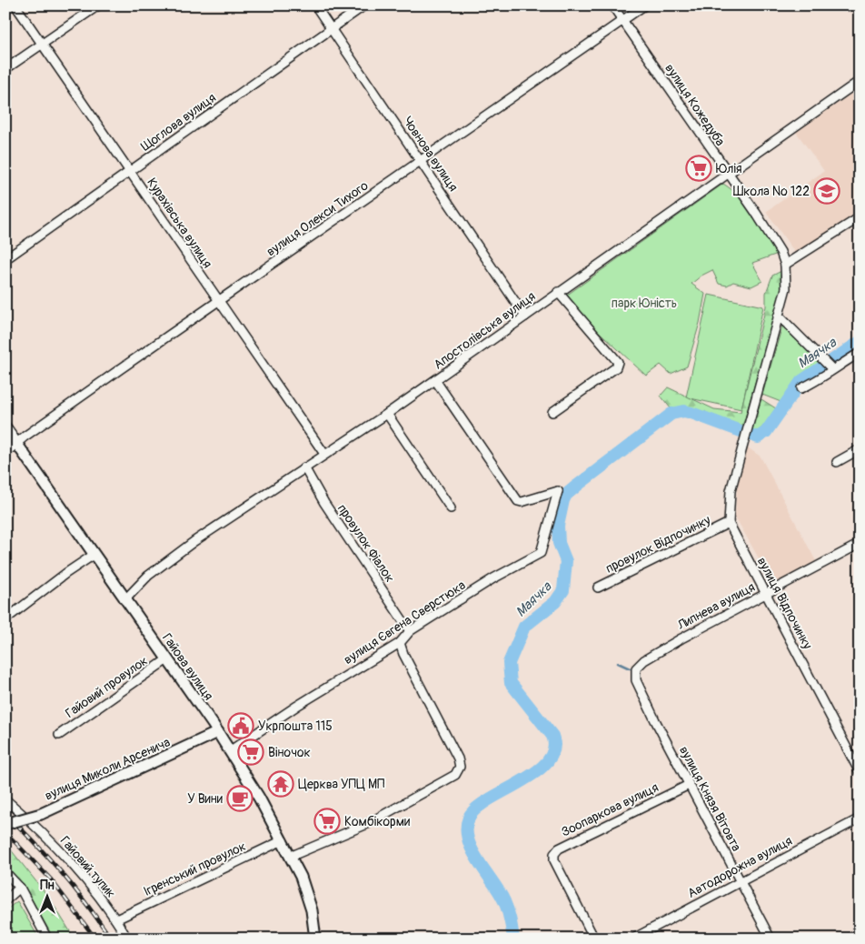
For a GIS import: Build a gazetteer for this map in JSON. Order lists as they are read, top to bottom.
{
  "streets": {
    "main road": ["Гайова вулиця", "вулиця Миколи Арсенича"],
    "street": [
      "вулиця Кожедуба",
      "Щоглова вулиця",
      "Човнова вулиця",
      "вулиця Олекси Тихого",
      "Курахівська вулиця",
      "Апостолівська вулиця",
      "провулок Фіалок",
      "провулок Відпочинку",
      "вулиця Відпочинку",
      "Липнева вулиця",
      "вулиця Євгена Сверстюка",
      "Гайовий провулок",
      "вулиця Князя Вітовта",
      "Зоопаркова вулиця",
      "Гайовий тупик",
      "Автодорожна вулиця",
      "Ігренський провулок"
    ]
  },
  "crossings": [
    ["вулиця Кожедуба", "вулиця Олекси Тихого"],
    ["вулиця Кожедуба", "Апостолівська вулиця"],
    ["Щоглова вулиця", "Човнова вулиця"],
    ["Щоглова вулиця", "Курахівська вулиця"],
    ["Човнова вулиця", "вулиця Олекси Тихого"],
    ["Човнова вулиця", "Апостолівська вулиця"],
    ["вулиця Олекси Тихого", "Курахівська вулиця"],
    ["вулиця Олекси Тихого", "Гайова вулиця"],
    ["Курахівська вулиця", "Апостолівська вулиця"],
    ["Апостолівська вулиця", "провулок Фіалок"],
    ["Апостолівська вулиця", "вулиця Євгена Сверстюка"],
    ["Апостолівська вулиця", "Гайова вулиця"],
    ["провулок Фіалок", "вулиця Євгена Сверстюка"],
    ["провулок Відпочинку", "вулиця Відпочинку"],
    ["вулиця Відпочинку", "Липнева вулиця"],
    ["Липнева вулиця", "вулиця Князя Вітовта"],
    ["вулиця Євгена Сверстюка", "Гайова вулиця"],
    ["Гайова вулиця", "Гайовий провулок"],
    ["Гайова вулиця", "вулиця Миколи Арсенича"],
    ["Гайова вулиця", "Ігренський провулок"],
    ["вулиця Князя Вітовта", "Зоопаркова вулиця"],
    ["вулиця Князя Вітовта", "Автодорожна вулиця"],
    ["Гайовий тупик", "Ігренський провулок"]
  ],
  "water": ["Маячка"],
  "parks": ["парк Юність"],
  "places": {
    "supermarket": ["Юлія", "Віночок", "Комбікорми"],
    "school or university": ["Школа № 122"],
    "public building": ["Укрпошта 115"],
    "temple": ["Церква УПЦ МП"],
    "cafe": ["У Вини"]
  },
  "north": "top"
}
